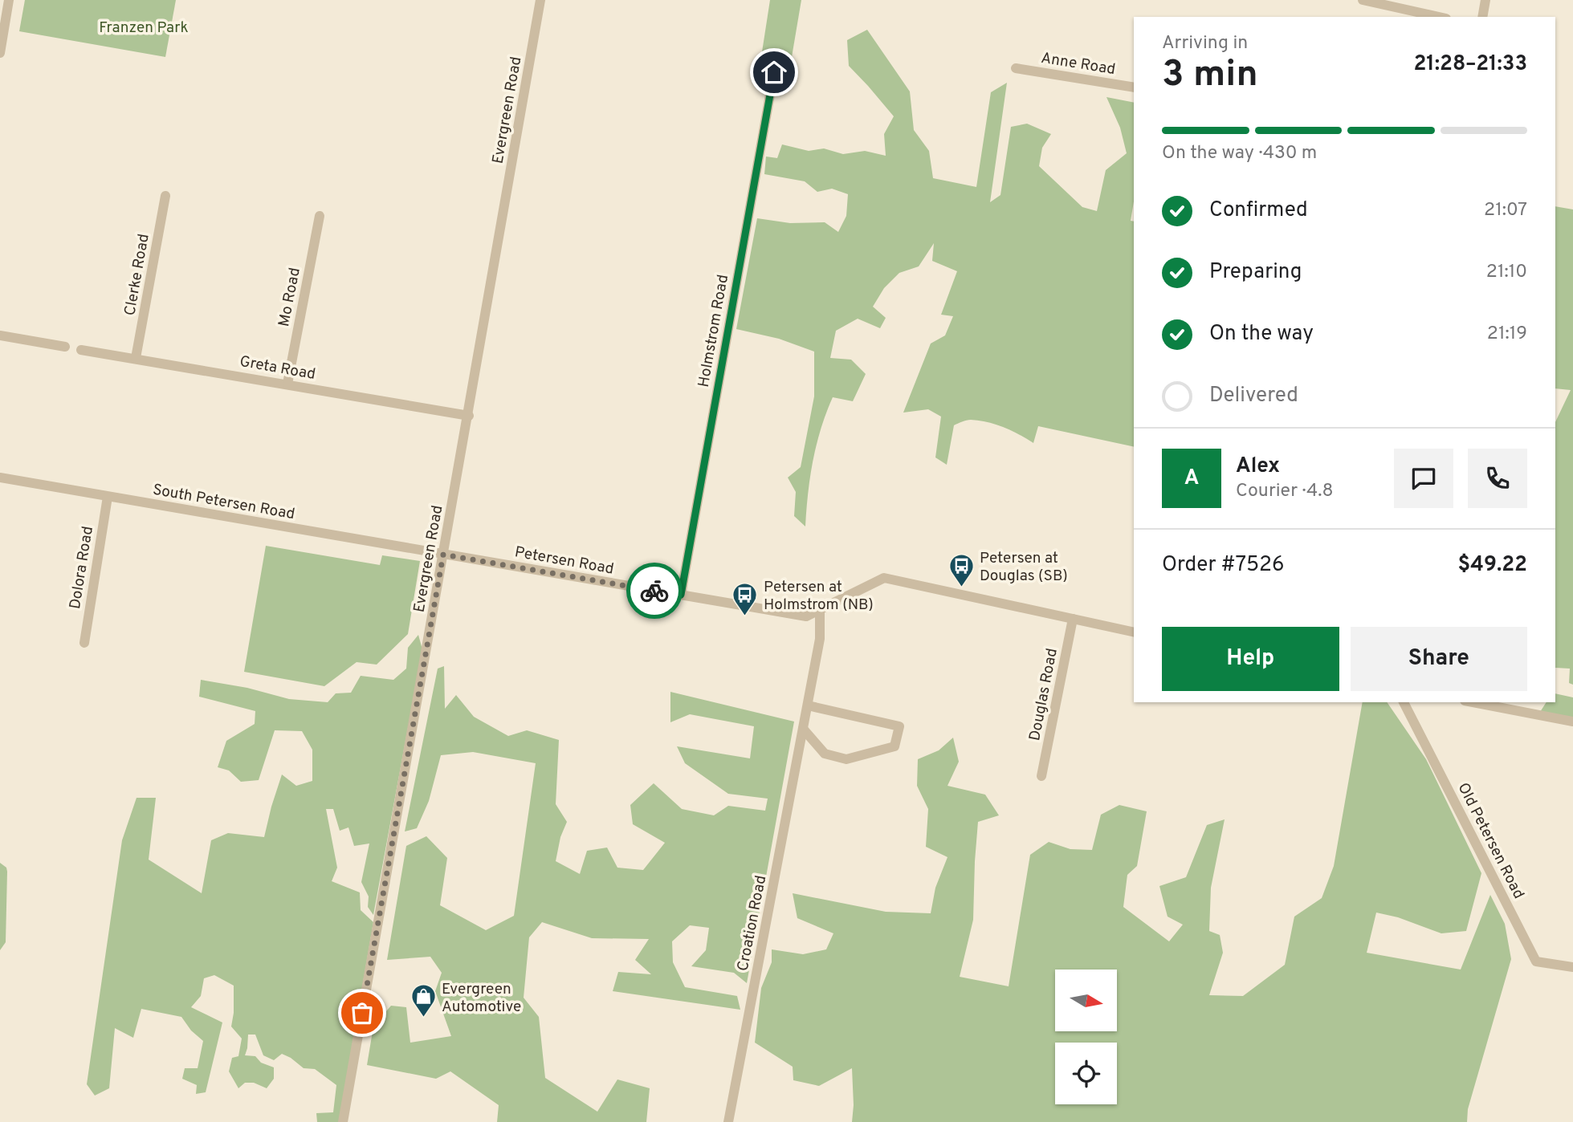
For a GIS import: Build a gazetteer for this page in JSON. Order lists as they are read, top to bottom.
{
  "streets": {
    "street": [
      "Anne Road",
      "Evergreen Road",
      "Clerke Road",
      "Mo Road",
      "Holmstrom Road",
      "Greta Road",
      "South Petersen Road",
      "Petersen Road",
      "Dolora Road",
      "Douglas Road",
      "Old Petersen Road",
      "Croation Road"
    ]
  },
  "crossings": [
    ["Evergreen Road", "Greta Road"],
    ["Evergreen Road", "South Petersen Road"],
    ["Evergreen Road", "Petersen Road"],
    ["Clerke Road", "Greta Road"],
    ["Mo Road", "Greta Road"],
    ["Holmstrom Road", "Petersen Road"],
    ["South Petersen Road", "Petersen Road"],
    ["South Petersen Road", "Dolora Road"],
    ["Petersen Road", "Douglas Road"],
    ["Petersen Road", "Croation Road"]
  ],
  "parks": ["Franzen Park"],
  "places": {
    "bus stop": ["Petersen at Douglas (SB)", "Petersen at Holmstrom (NB)"],
    "shop": ["Evergreen Automotive"]
  },
  "north": "right",
  "page": {
    "heading": ["3 min", "Arriving in", "21:28–21:33"],
    "panel": [
      "Alex",
      "Courier · 4.8",
      "Order #7526",
      "$49.22"
    ],
    "bar": "On the way · 430 m",
    "list": [
      ["Confirmed", "21:07"],
      ["Preparing", "21:10"],
      ["On the way", "21:19"],
      "Delivered"
    ],
    "round": "A",
    "buttons": ["Help", "Share"]
  }
}
